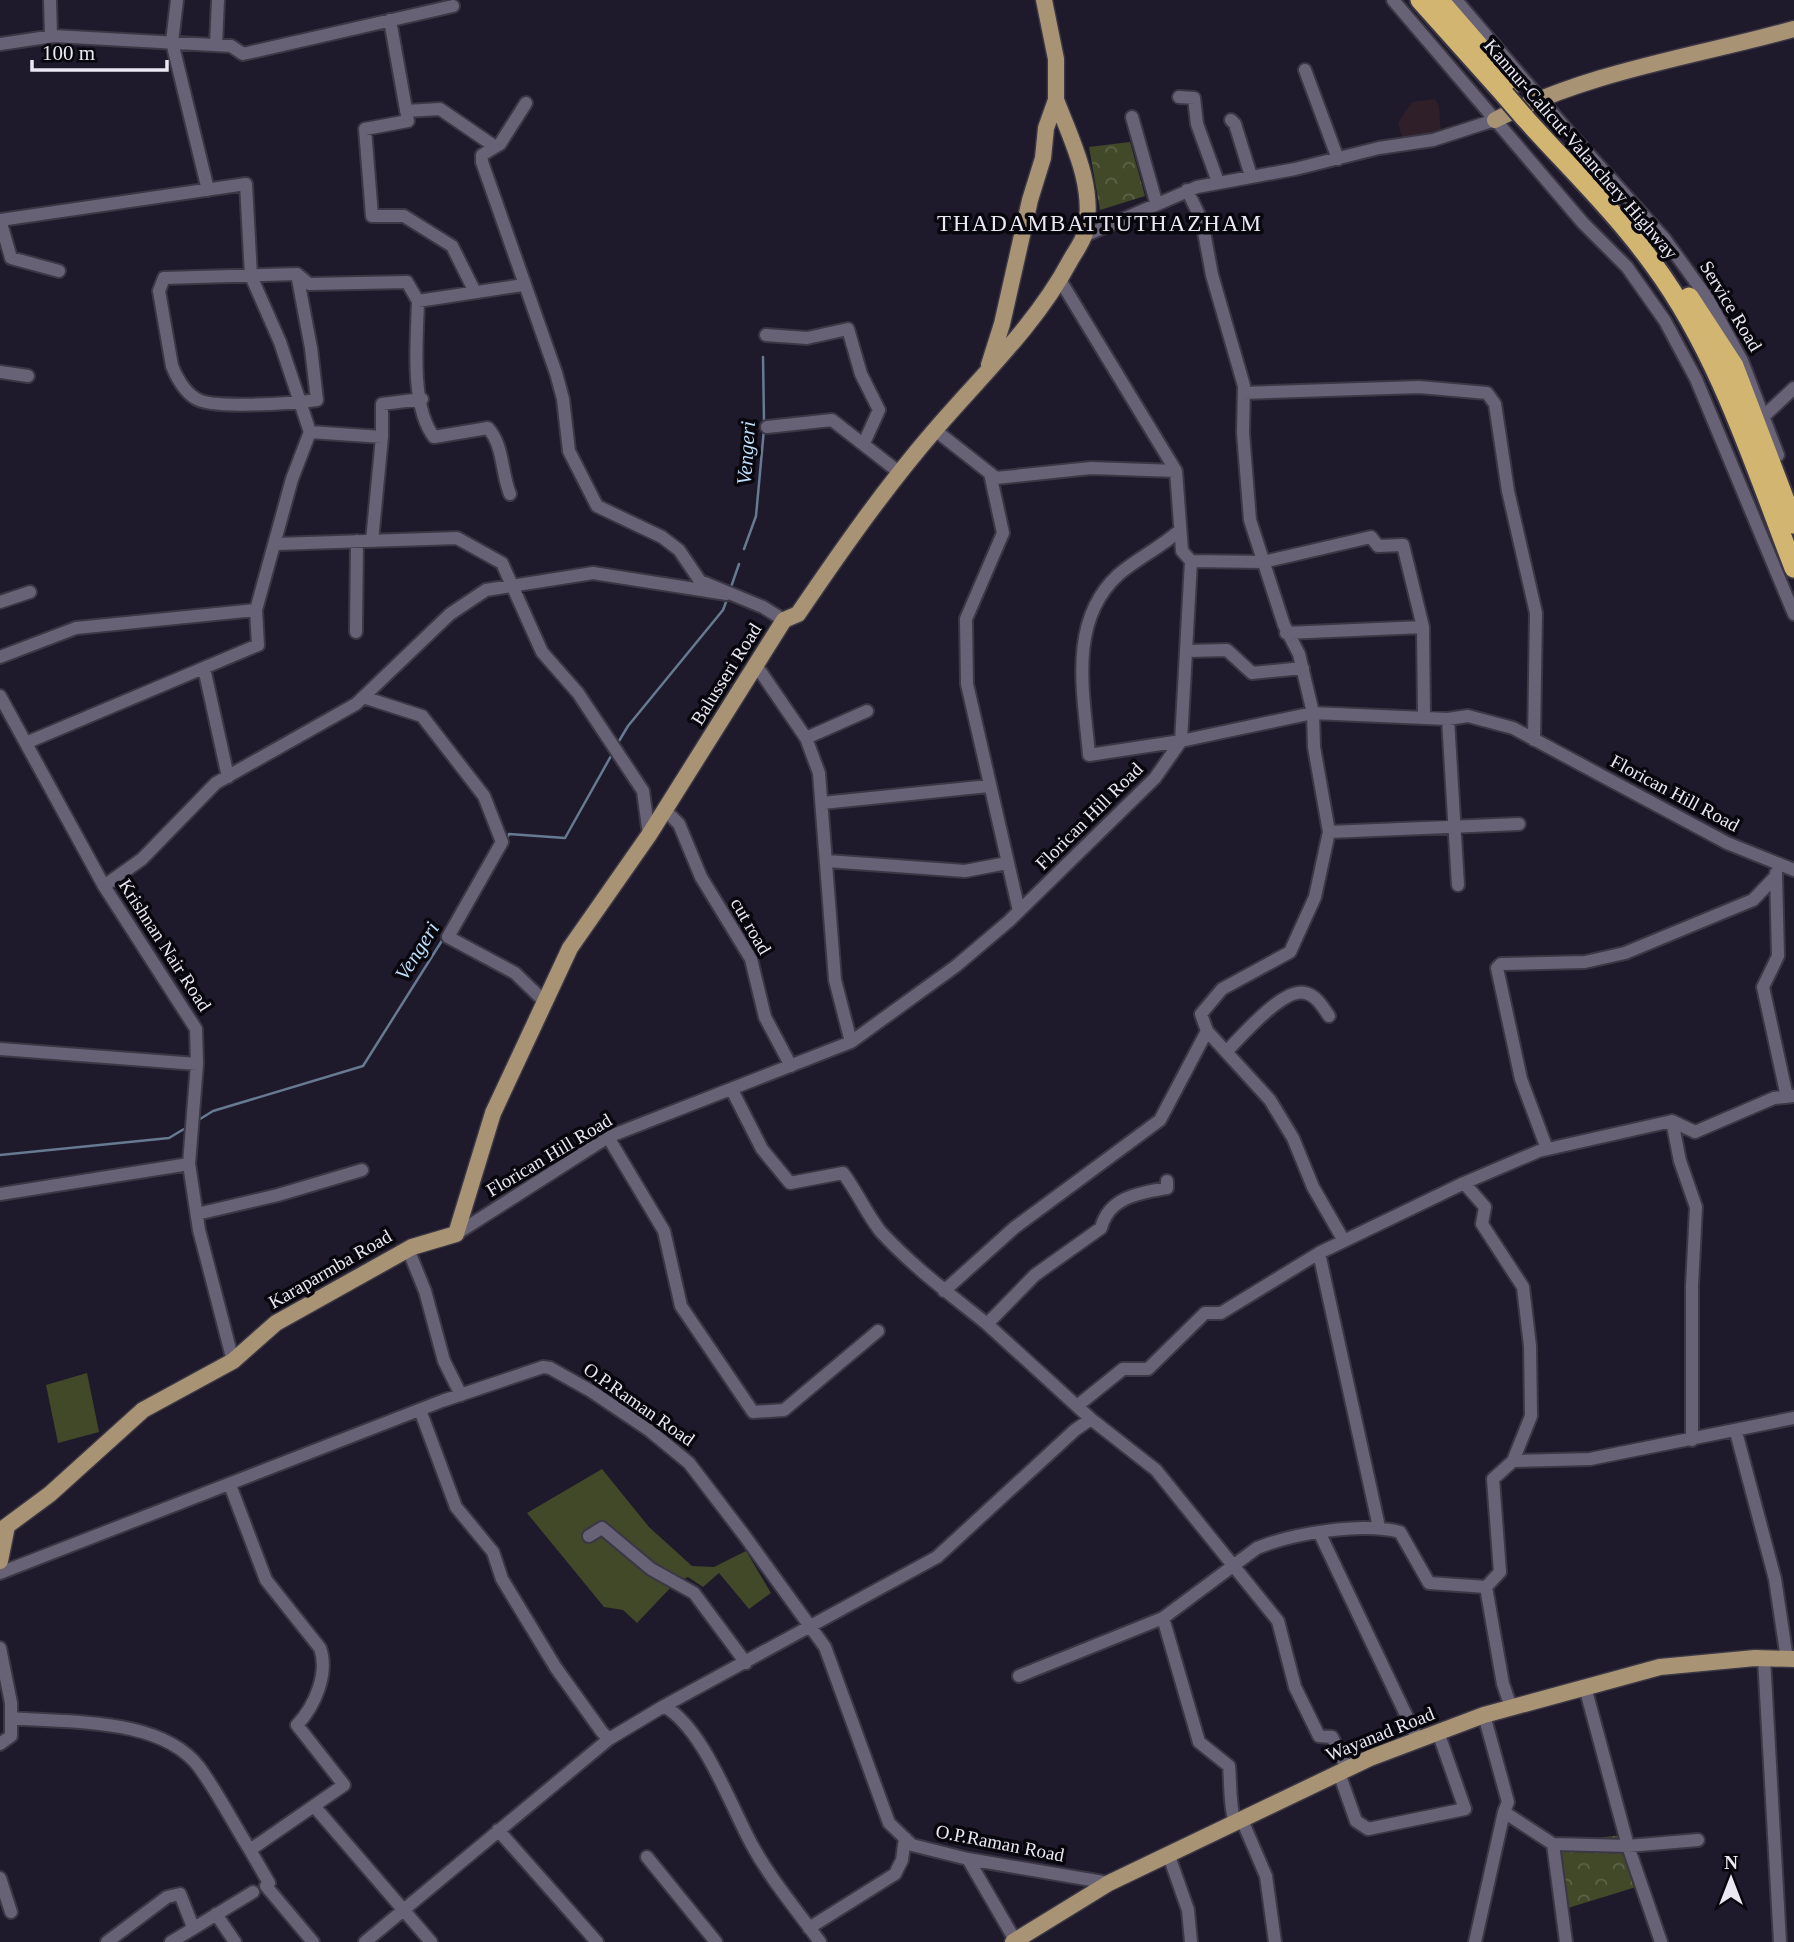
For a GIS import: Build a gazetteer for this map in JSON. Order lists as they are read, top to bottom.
{
  "streets": {
    "highway": ["Kannur-Calicut-Valanchery Highway"],
    "main road": ["Balusseri Road", "Karaparmba Road", "Wayanad Road"],
    "street": [
      "Service Road",
      "Florican Hill Road",
      "cut road",
      "Krishnan Nair Road",
      "O.P.Raman Road"
    ]
  },
  "crossings": [
    ["Kannur-Calicut-Valanchery Highway", "Service Road"],
    ["Balusseri Road", "Florican Hill Road"],
    ["Balusseri Road", "cut road"],
    ["Balusseri Road", "Karaparmba Road"],
    ["Florican Hill Road", "cut road"],
    ["Florican Hill Road", "Karaparmba Road"],
    ["Krishnan Nair Road", "Karaparmba Road"],
    ["O.P.Raman Road", "Wayanad Road"]
  ],
  "districts": ["THADAMBATTUTHAZHAM"],
  "water": ["Vengeri"],
  "scale_bar": "100 m",
  "north": "top"
}
